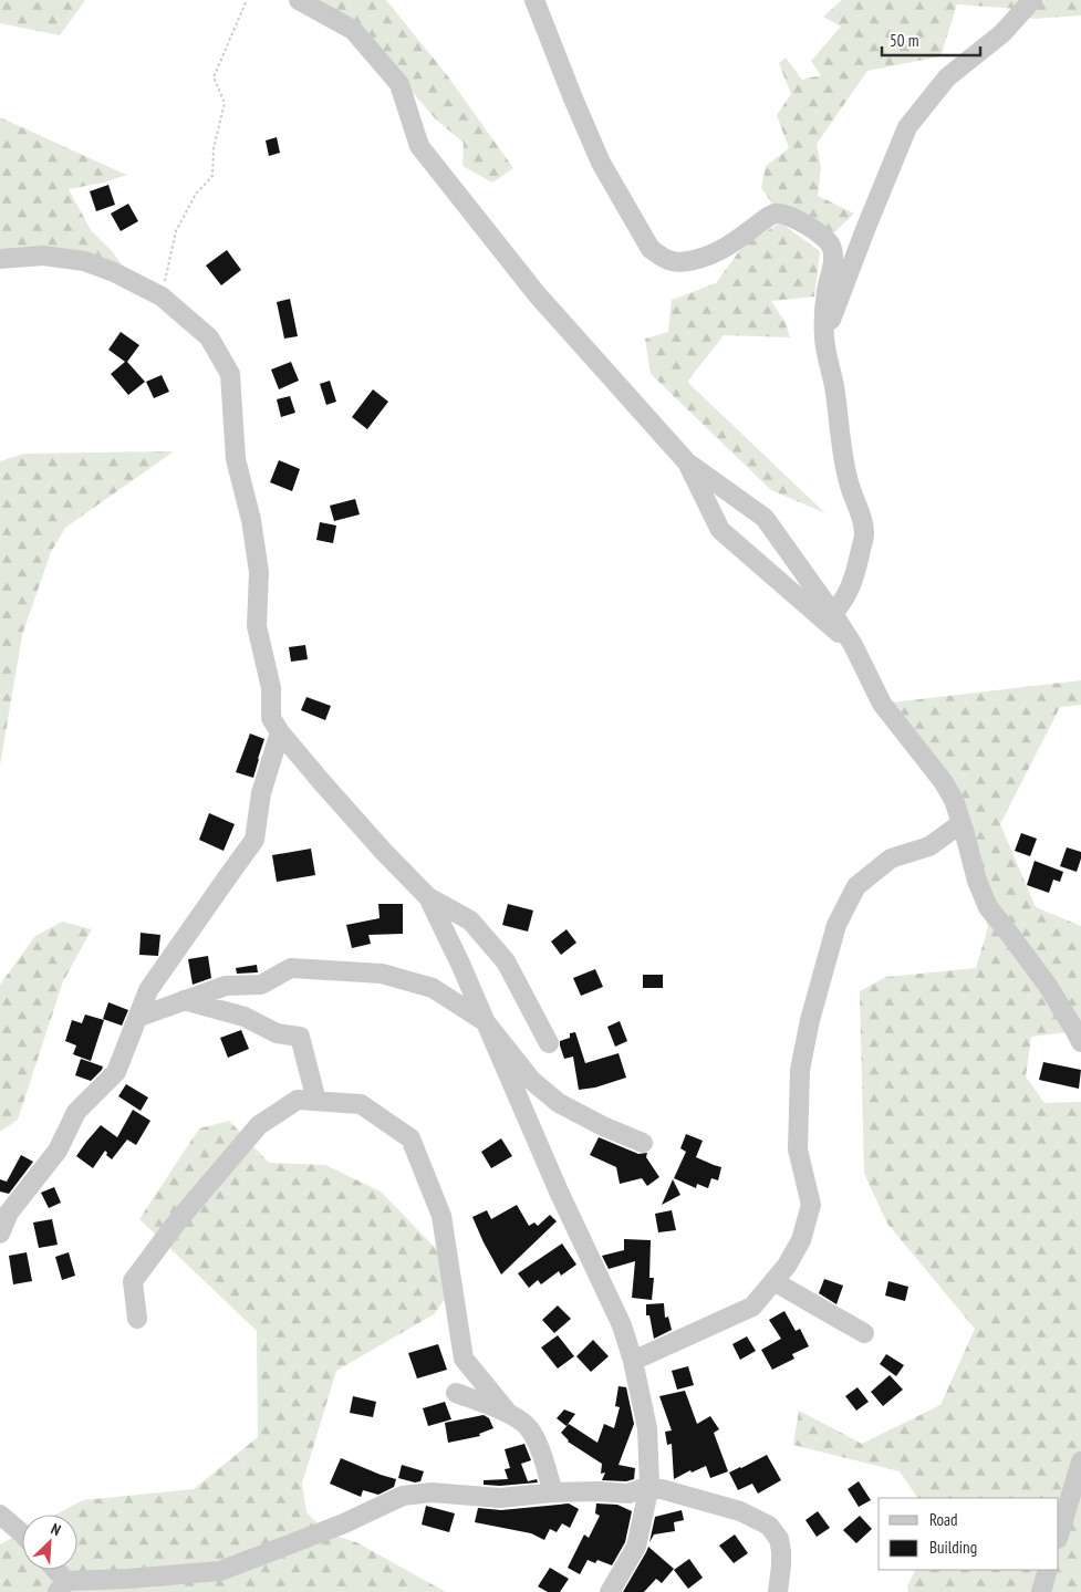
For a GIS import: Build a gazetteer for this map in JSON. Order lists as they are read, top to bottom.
{
  "legend": ["Road", "Building"],
  "scale_bar": "50 m",
  "north": "top right"
}
